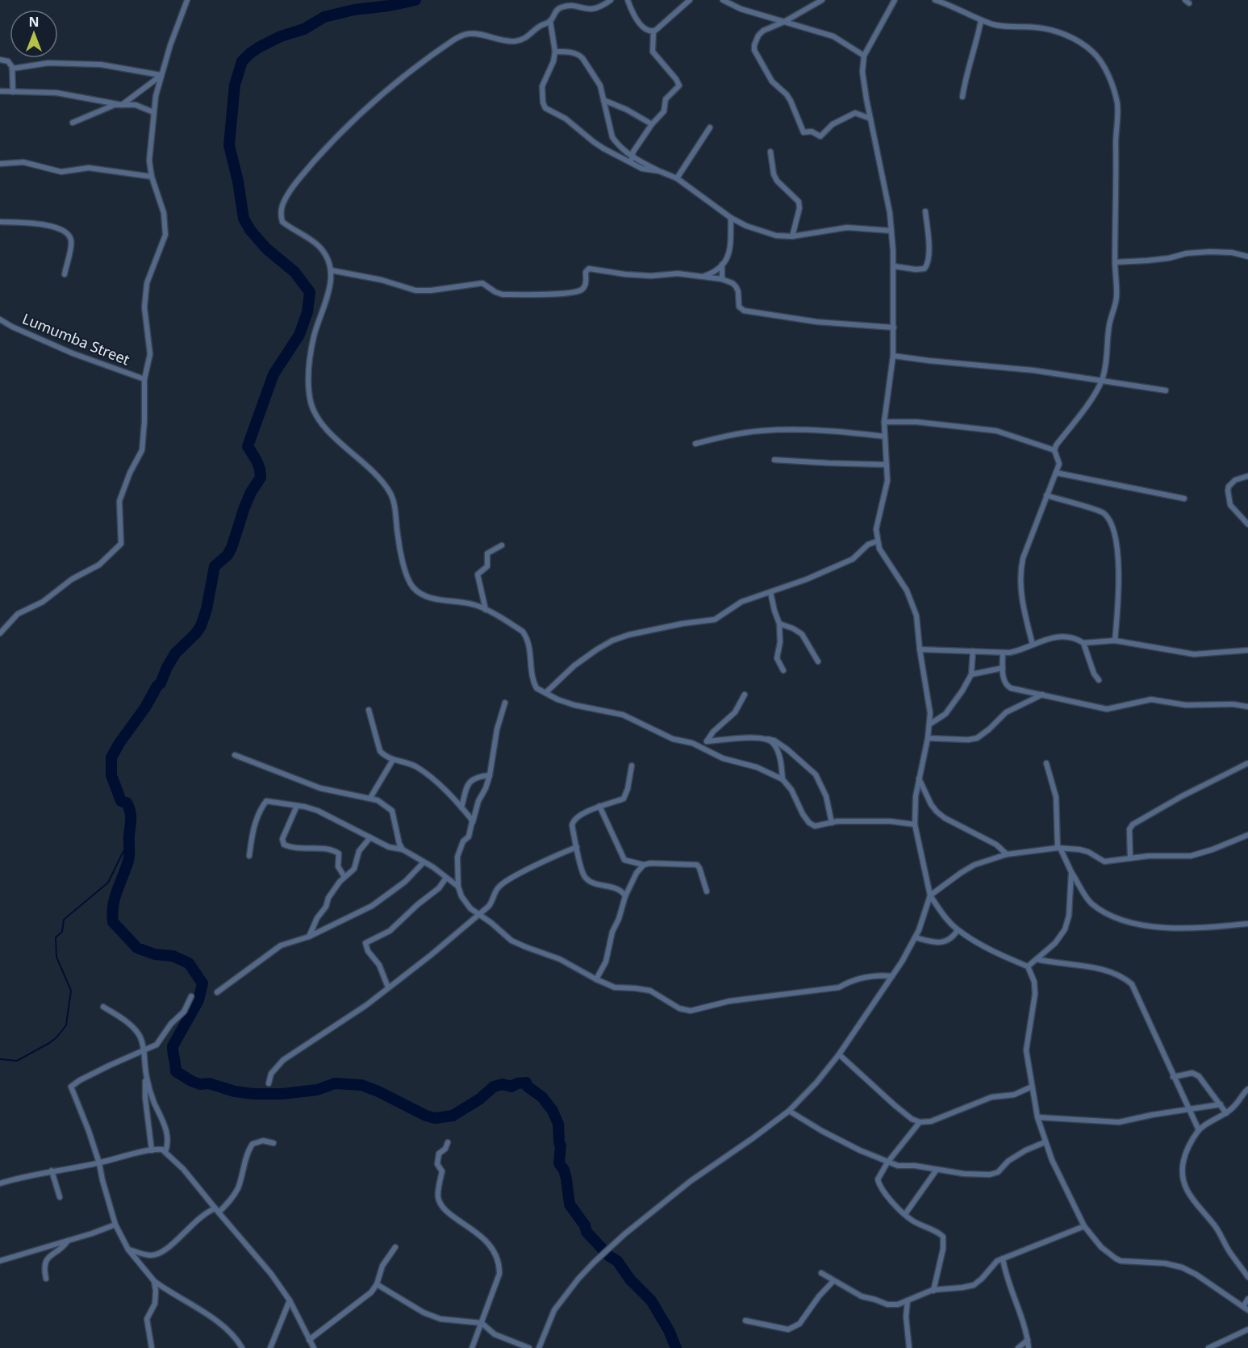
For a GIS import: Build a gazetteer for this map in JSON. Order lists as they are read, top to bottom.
{
  "streets": {
    "street": ["Lumumba Street"]
  },
  "north": "top"
}
